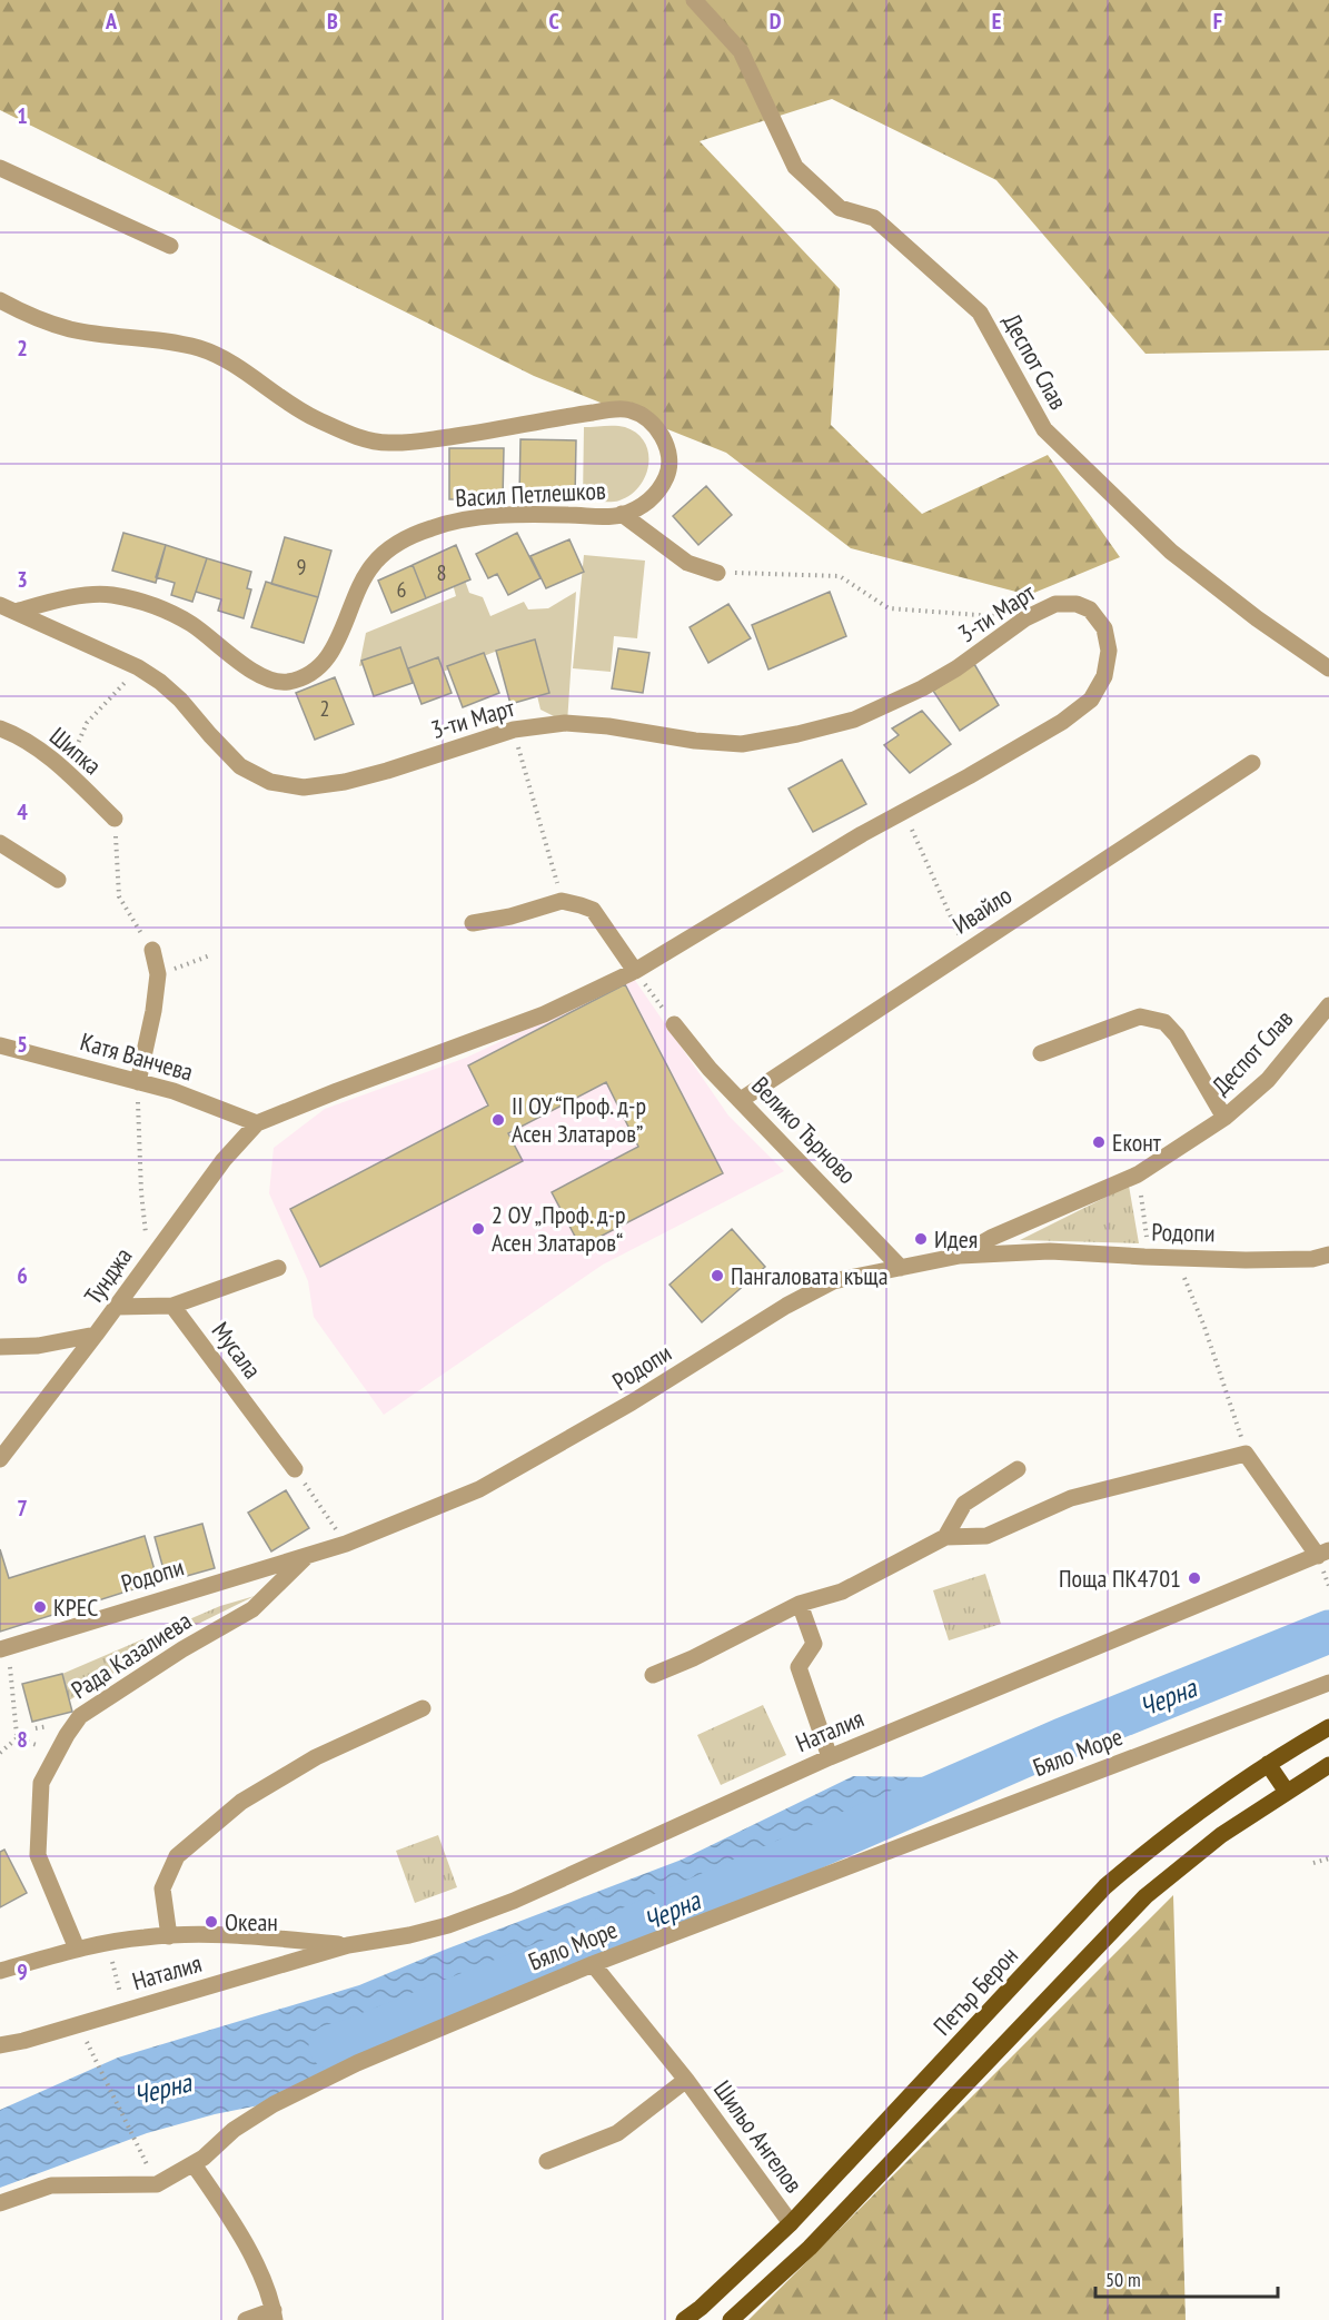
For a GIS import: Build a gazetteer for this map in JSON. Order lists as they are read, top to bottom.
{
  "streets": {
    "main road": ["Петър Берон"],
    "street": [
      "Деспот Слав",
      "Васил Петлешков",
      "3-ти Март",
      "Шипка",
      "Ивайло",
      "Катя Ванчева",
      "Велико Търново",
      "Родопи",
      "Тунджа",
      "Мусала",
      "Рада Казалиева",
      "Наталия",
      "Бяло Море",
      "Шильо Ангелов"
    ]
  },
  "crossings": [
    ["Деспот Слав", "Родопи"],
    ["Васил Петлешков", "3-ти Март"],
    ["3-ти Март", "Катя Ванчева"],
    ["3-ти Март", "Тунджа"],
    ["Ивайло", "Велико Търново"],
    ["Катя Ванчева", "Тунджа"],
    ["Велико Търново", "Родопи"],
    ["Родопи", "Рада Казалиева"],
    ["Рада Казалиева", "Наталия"],
    ["Бяло Море", "Шильо Ангелов"],
    ["Петър Берон", "Шильо Ангелов"]
  ],
  "water": ["Черна"],
  "places": [
    "II ОУ “Проф. д-р Асен Златаров”",
    "Еконт",
    "2 ОУ „Проф. д-р Асен Златаров“",
    "Идея",
    "Пангаловата къща",
    "Поща ПК4701",
    "КРЕС",
    "Океан"
  ],
  "house_numbers": [
    "9",
    "8",
    "6",
    "2"
  ],
  "scale_bar": "50 m",
  "grid": {
    "columns": [
      "A",
      "B",
      "C",
      "D",
      "E",
      "F"
    ],
    "rows": [
      "1",
      "2",
      "3",
      "4",
      "5",
      "6",
      "7",
      "8",
      "9"
    ]
  }
}
